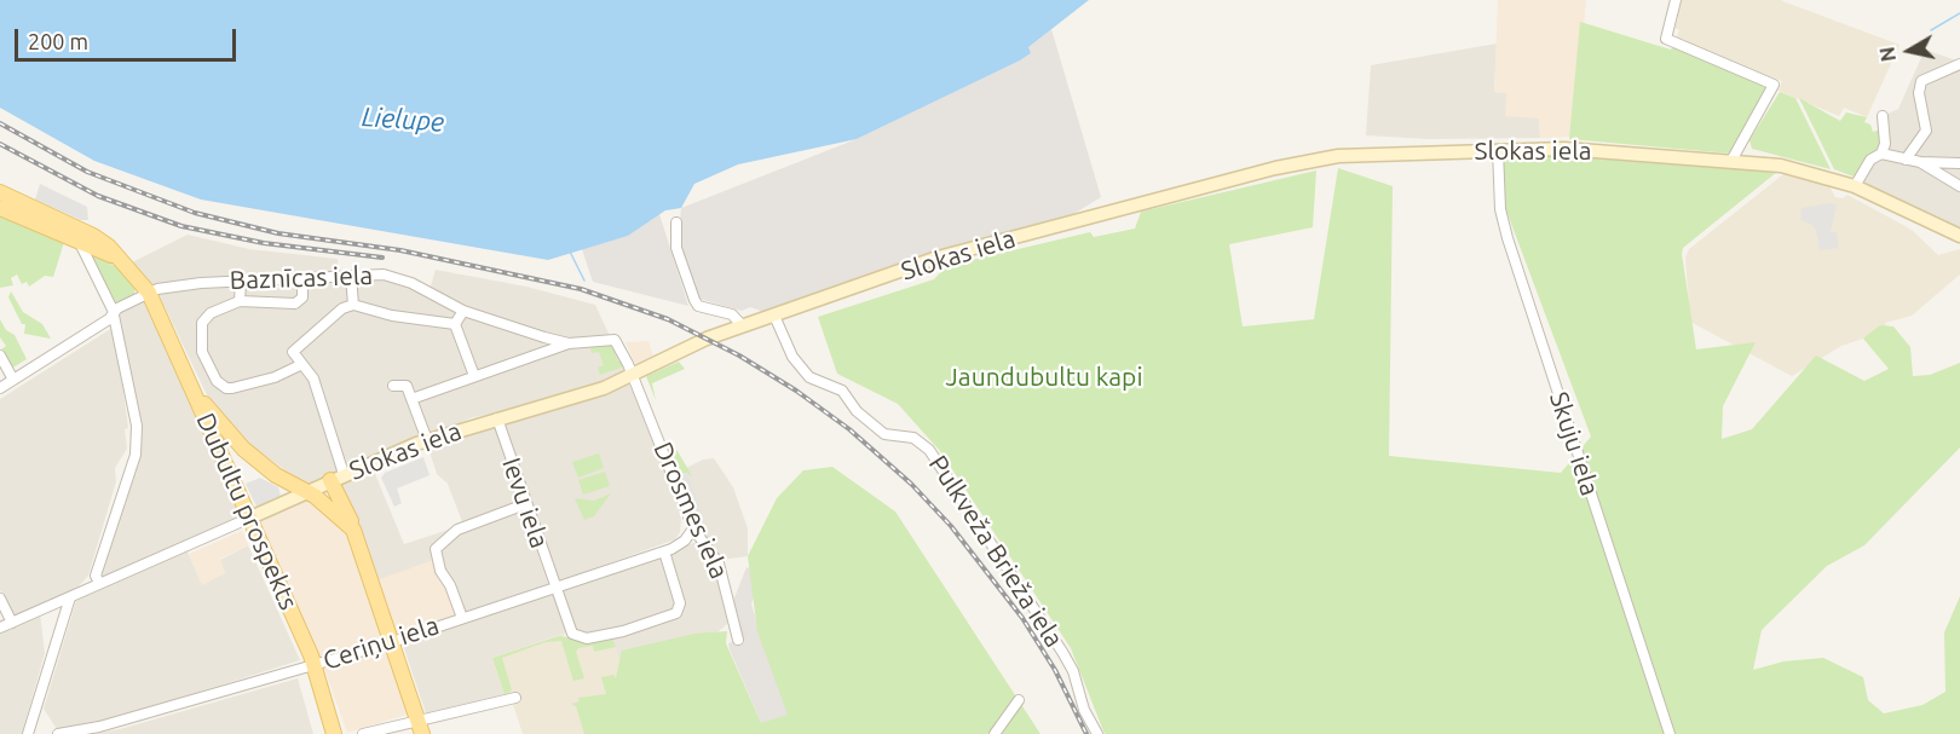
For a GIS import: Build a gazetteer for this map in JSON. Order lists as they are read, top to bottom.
{
  "streets": {
    "main road": ["Slokas iela", "Dubultu prospekts"],
    "street": [
      "Baznīcas iela",
      "Skuju iela",
      "Ievu iela",
      "Drosmes iela",
      "Pulkveža Brieža iela",
      "Ceriņu iela"
    ]
  },
  "crossings": [
    ["Slokas iela", "Skuju iela"],
    ["Slokas iela", "Ievu iela"],
    ["Slokas iela", "Drosmes iela"],
    ["Slokas iela", "Dubultu prospekts"],
    ["Slokas iela", "Pulkveža Brieža iela"],
    ["Baznīcas iela", "Drosmes iela"],
    ["Baznīcas iela", "Dubultu prospekts"],
    ["Ievu iela", "Ceriņu iela"],
    ["Drosmes iela", "Ceriņu iela"],
    ["Dubultu prospekts", "Ceriņu iela"]
  ],
  "water": ["Lielupe"],
  "parks": ["Jaundubultu kapi"],
  "scale_bar": "200 m",
  "north": "left"
}
